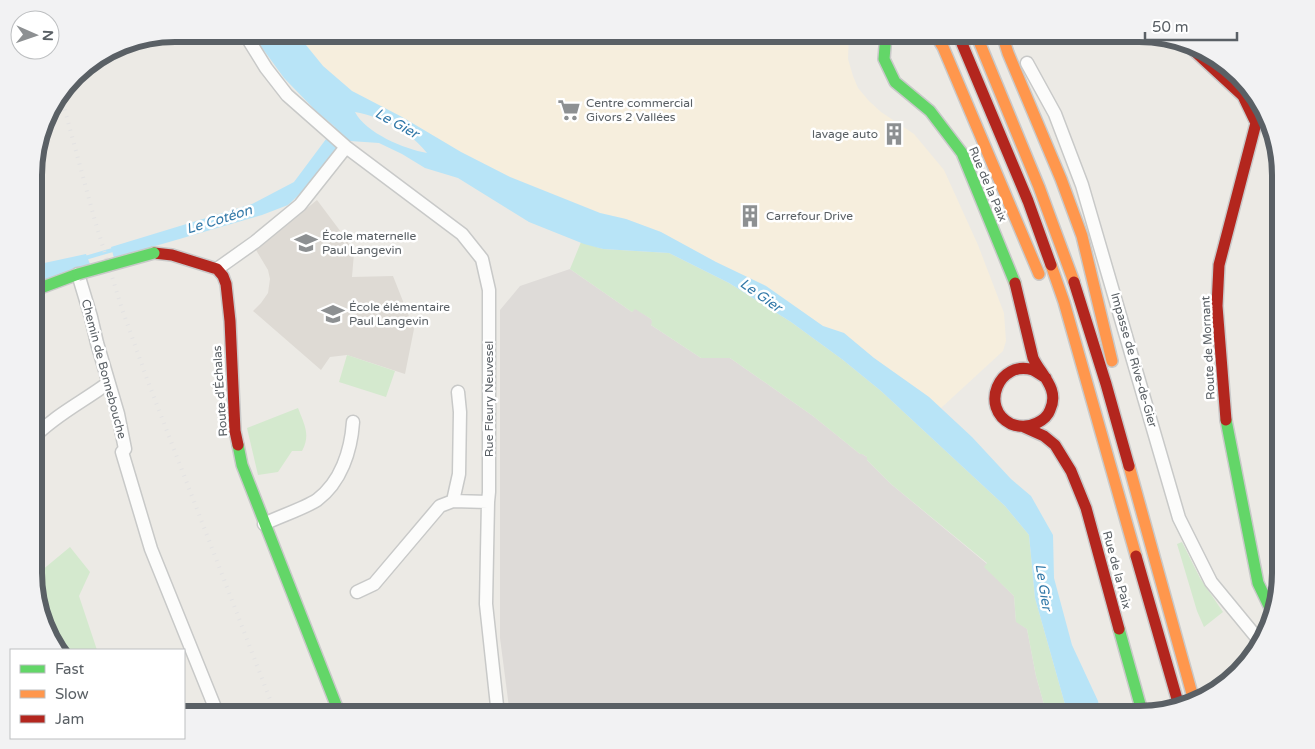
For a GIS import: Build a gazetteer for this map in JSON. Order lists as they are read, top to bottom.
{
  "streets": {
    "main road": ["Rue de la Paix", "Route de Mornant", "Route d'Échalas"],
    "street": ["Impasse de Rive-de-Gier", "Chemin de Bonnebouche", "Rue Fleury Neuvesel"]
  },
  "water": ["Le Gier", "Le Cotéon"],
  "places": {
    "supermarket": ["Centre commercial Givors 2 Vallées"],
    "building": ["lavage auto", "Carrefour Drive"],
    "school or university": ["École maternelle Paul Langevin", "École élémentaire Paul Langevin"]
  },
  "legend": ["Fast", "Slow", "Jam"],
  "scale_bar": "50 m",
  "north": "right"
}
